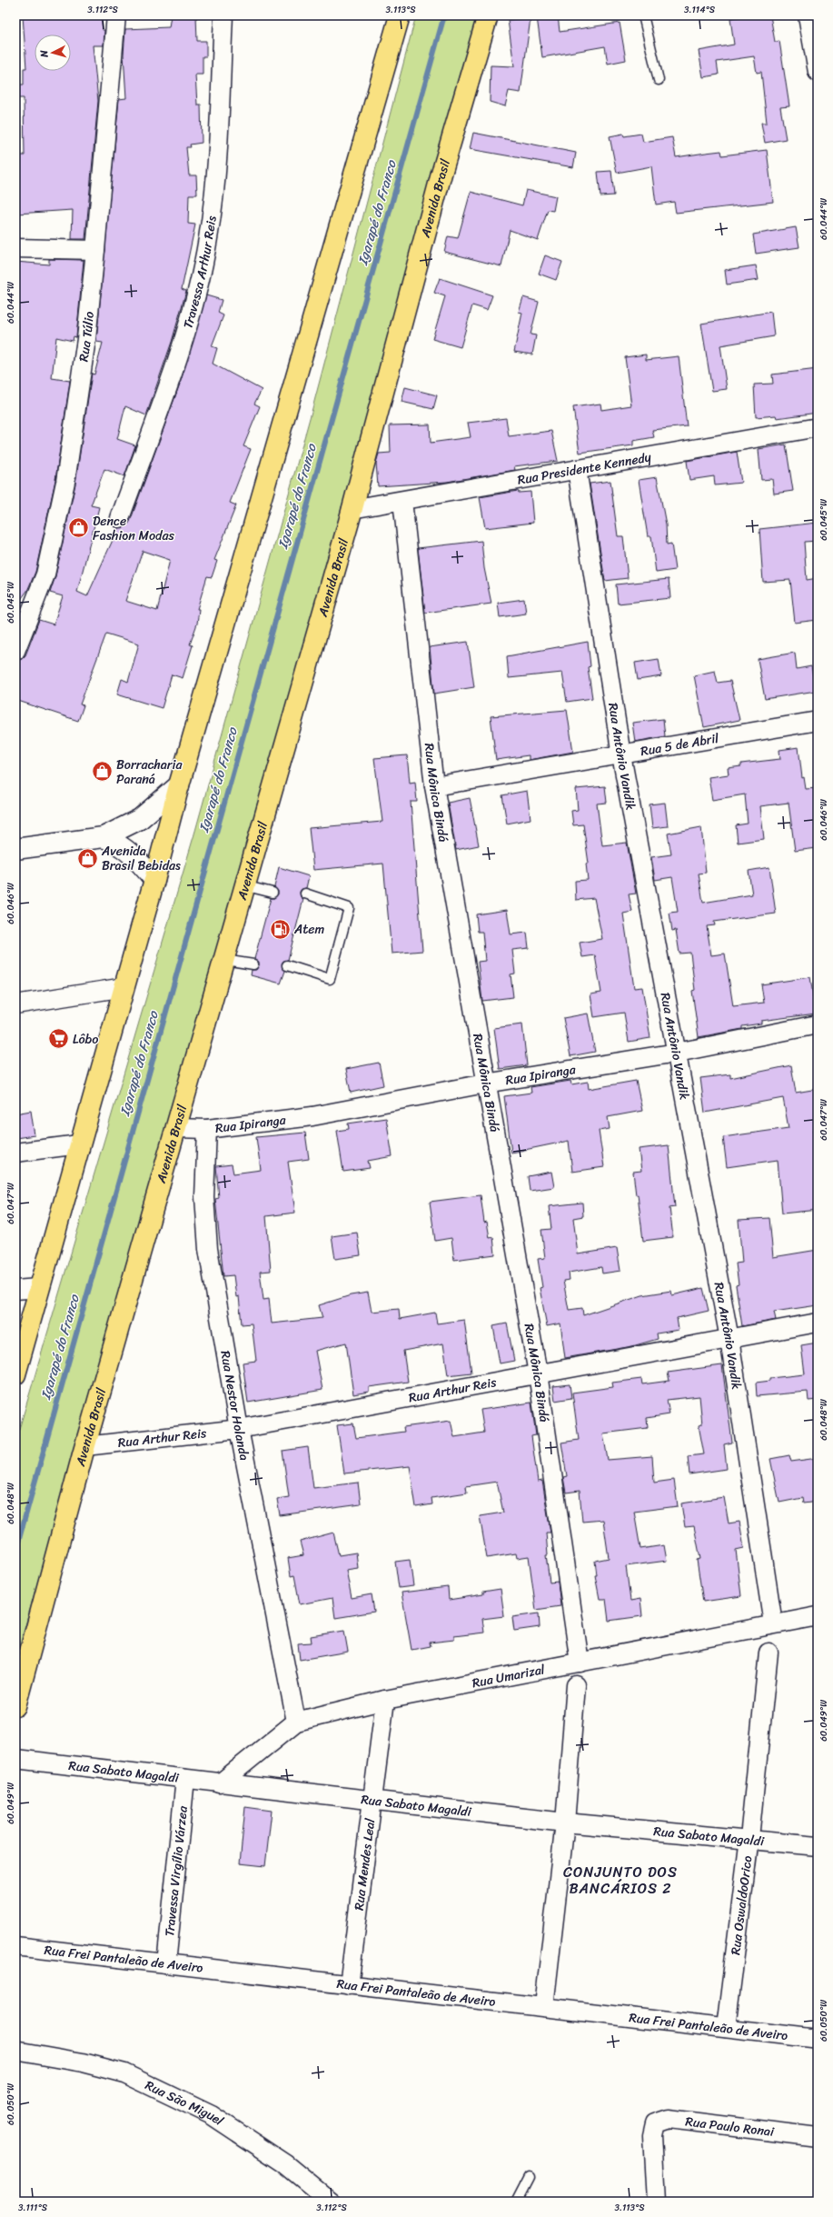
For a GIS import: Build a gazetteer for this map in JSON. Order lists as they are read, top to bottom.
{
  "streets": {
    "highway": ["Avenida Brasil"],
    "street": [
      "Travessa Arthur Reis",
      "Rua Túlio",
      "Rua Presidente Kennedy",
      "Rua 5 de Abril",
      "Rua Antônio Vandik",
      "Rua Mônica Bindá",
      "Rua Ipiranga",
      "Rua Arthur Reis",
      "Rua Nestor Holanda",
      "Rua Umarizal",
      "Rua Sabato Magaldi",
      "Rua Mendes Leal",
      "Travessa Virgílio Várzea",
      "Rua OswaldoOrico",
      "Rua Frei Pantaleão de Aveiro",
      "Rua São Miguel",
      "Rua Paulo Ronai"
    ]
  },
  "crossings": [
    ["Avenida Brasil", "Rua Presidente Kennedy"],
    ["Avenida Brasil", "Rua Ipiranga"],
    ["Avenida Brasil", "Rua Arthur Reis"],
    ["Rua Presidente Kennedy", "Rua Antônio Vandik"],
    ["Rua Presidente Kennedy", "Rua Mônica Bindá"],
    ["Rua 5 de Abril", "Rua Antônio Vandik"],
    ["Rua 5 de Abril", "Rua Mônica Bindá"],
    ["Rua Antônio Vandik", "Rua Ipiranga"],
    ["Rua Antônio Vandik", "Rua Arthur Reis"],
    ["Rua Antônio Vandik", "Rua Umarizal"],
    ["Rua Mônica Bindá", "Rua Ipiranga"],
    ["Rua Mônica Bindá", "Rua Arthur Reis"],
    ["Rua Mônica Bindá", "Rua Umarizal"],
    ["Rua Ipiranga", "Rua Nestor Holanda"],
    ["Rua Arthur Reis", "Rua Nestor Holanda"],
    ["Rua Nestor Holanda", "Rua Umarizal"],
    ["Rua Umarizal", "Rua Sabato Magaldi"],
    ["Rua Umarizal", "Rua Mendes Leal"],
    ["Rua Sabato Magaldi", "Rua Mendes Leal"],
    ["Rua Sabato Magaldi", "Travessa Virgílio Várzea"],
    ["Rua Sabato Magaldi", "Rua OswaldoOrico"],
    ["Rua Mendes Leal", "Rua Frei Pantaleão de Aveiro"],
    ["Travessa Virgílio Várzea", "Rua Frei Pantaleão de Aveiro"],
    ["Rua OswaldoOrico", "Rua Frei Pantaleão de Aveiro"]
  ],
  "districts": ["CONJUNTO DOS BANCÁRIOS 2"],
  "water": ["Igarapé do Franco"],
  "places": {
    "shop": ["Dence Fashion Modas", "Borracharia Paraná", "Avenida Brasil Bebidas"],
    "fuel station": ["Atem"],
    "supermarket": ["Lôbo"]
  },
  "north": "left",
  "coordinates": [
    "3.112°S",
    "3.113°S",
    "3.114°S",
    "60.044°W",
    "60.045°W",
    "60.046°W",
    "60.047°W",
    "60.048°W",
    "60.049°W",
    "60.050°W",
    "3.111°S"
  ]
}
